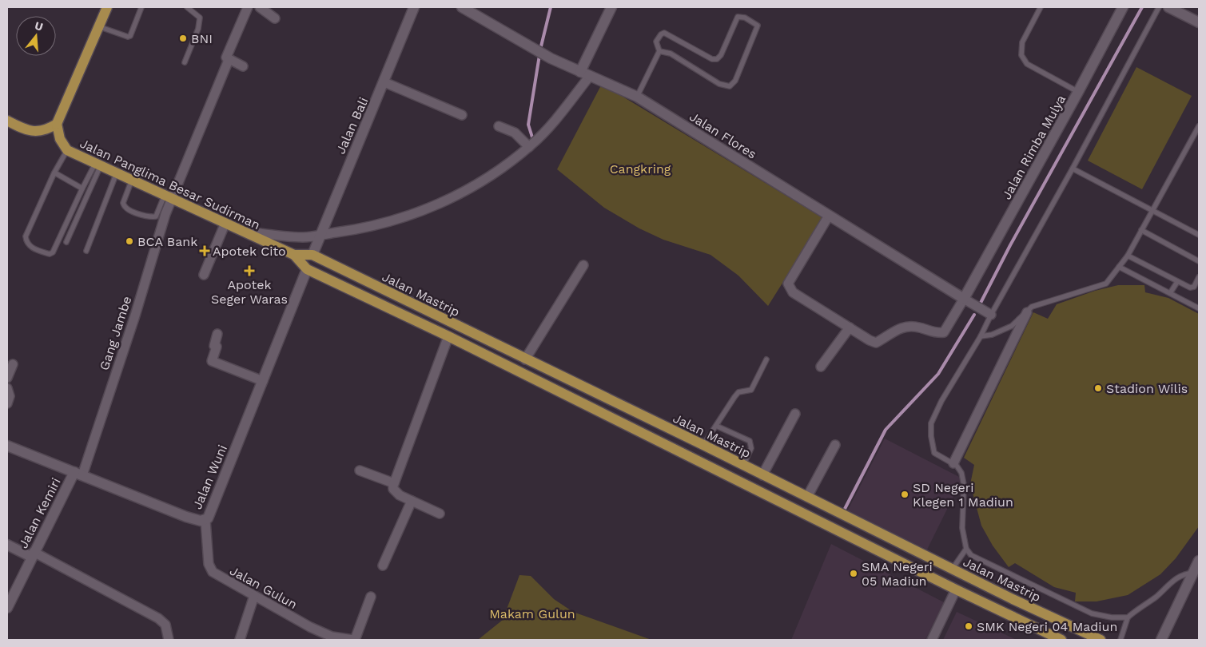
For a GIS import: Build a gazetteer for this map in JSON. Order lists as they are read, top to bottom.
{
  "streets": {
    "main road": ["Jalan Panglima Besar Sudirman", "Jalan Mastrip"],
    "street": [
      "Jalan Bali",
      "Jalan Flores",
      "Jalan Rimba Mulya",
      "Gang Jambe",
      "Jalan Wuni",
      "Jalan Kemiri",
      "Jalan Gulun"
    ]
  },
  "crossings": [
    ["Jalan Bali", "Jalan Panglima Besar Sudirman"],
    ["Jalan Bali", "Jalan Mastrip"],
    ["Jalan Flores", "Jalan Rimba Mulya"],
    ["Jalan Panglima Besar Sudirman", "Jalan Mastrip"],
    ["Jalan Panglima Besar Sudirman", "Gang Jambe"],
    ["Jalan Panglima Besar Sudirman", "Jalan Wuni"],
    ["Jalan Mastrip", "Jalan Wuni"],
    ["Gang Jambe", "Jalan Wuni"],
    ["Gang Jambe", "Jalan Kemiri"],
    ["Jalan Wuni", "Jalan Kemiri"],
    ["Jalan Wuni", "Jalan Gulun"]
  ],
  "parks": ["Cangkring", "Makam Gulun"],
  "places": {
    "other": [
      "BNI",
      "BCA Bank",
      "Stadion Wilis",
      "SD Negeri Klegen 1 Madiun",
      "SMA Negeri 05 Madiun",
      "SMK Negeri 04 Madiun"
    ],
    "health": ["Apotek Cito", "Apotek Seger Waras"]
  },
  "north": "top"
}
